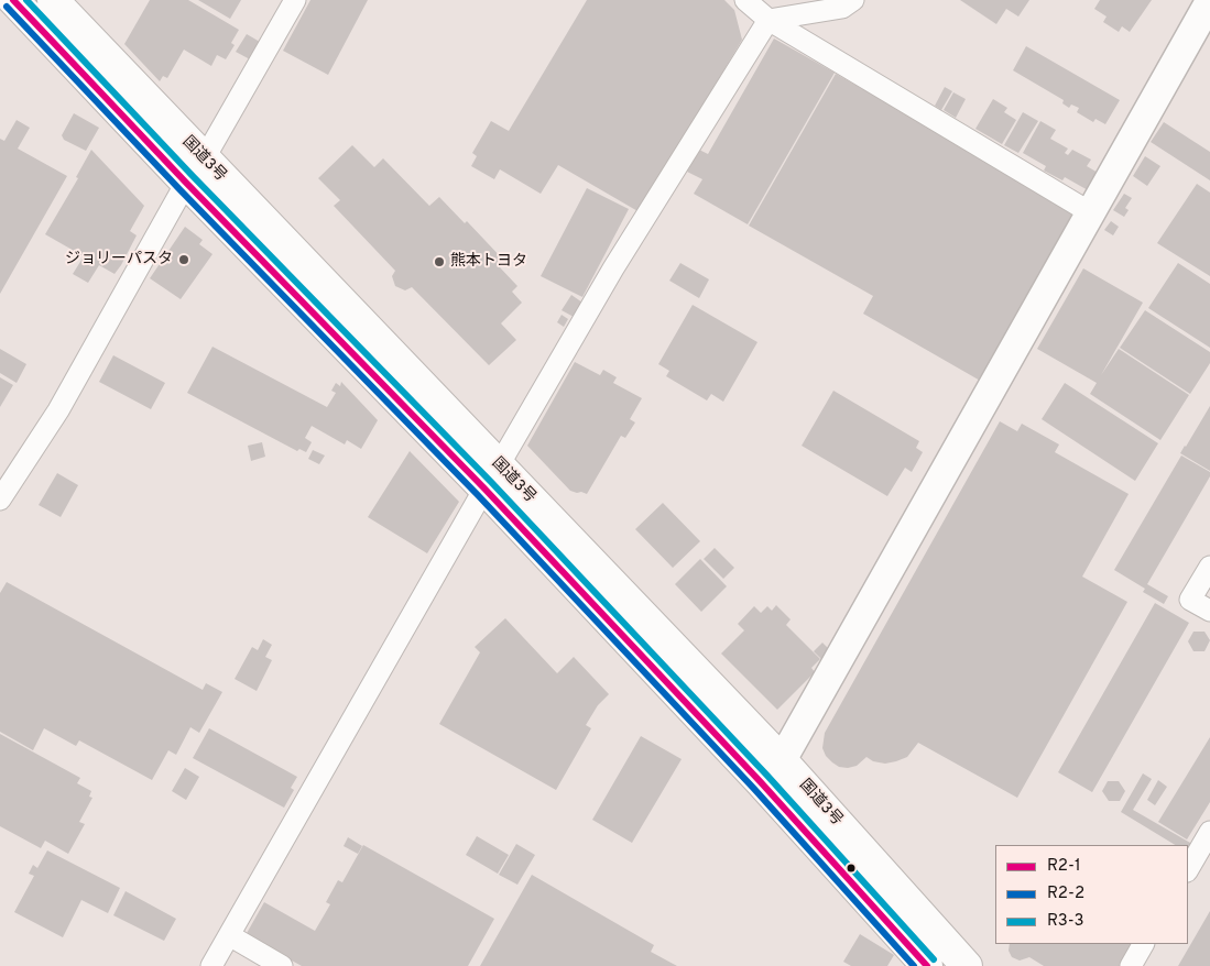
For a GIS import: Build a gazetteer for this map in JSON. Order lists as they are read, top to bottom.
{
  "streets": {
    "highway": ["国道3号"]
  },
  "places": ["ジョリーパスタ", "熊本トヨタ"],
  "lines": ["transit line R2-1", "transit line R3-3", "transit line R2-2"],
  "legend": ["R2-1", "R2-2", "R3-3"]
}
